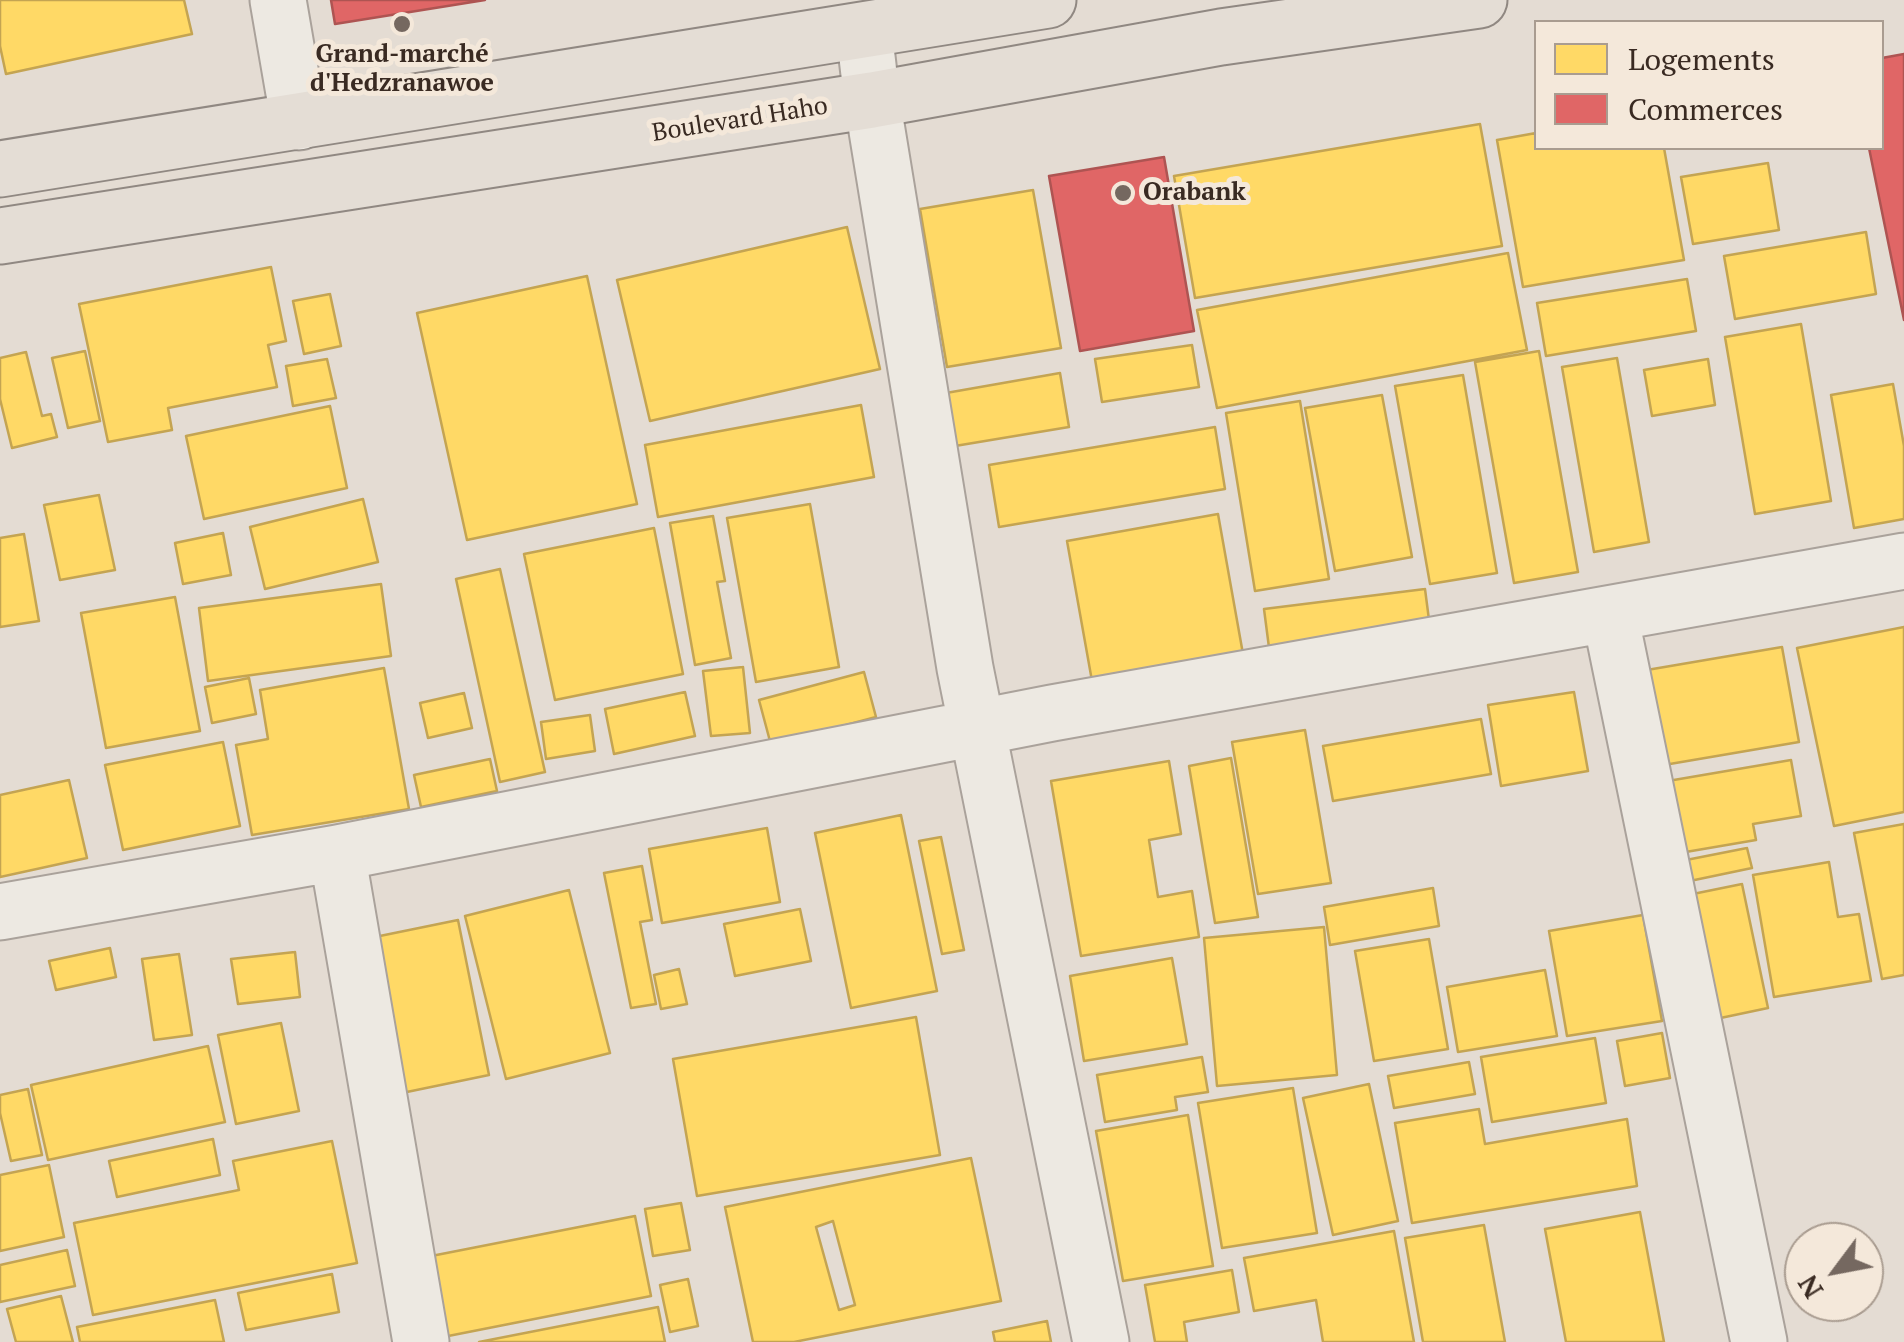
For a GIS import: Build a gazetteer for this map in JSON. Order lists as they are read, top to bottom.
{
  "streets": {
    "main road": ["Boulevard Haho"]
  },
  "places": ["Grand-marché d'Hedzranawoe", "Orabank"],
  "legend": ["Logements", "Commerces"],
  "north": "bottom left"
}
